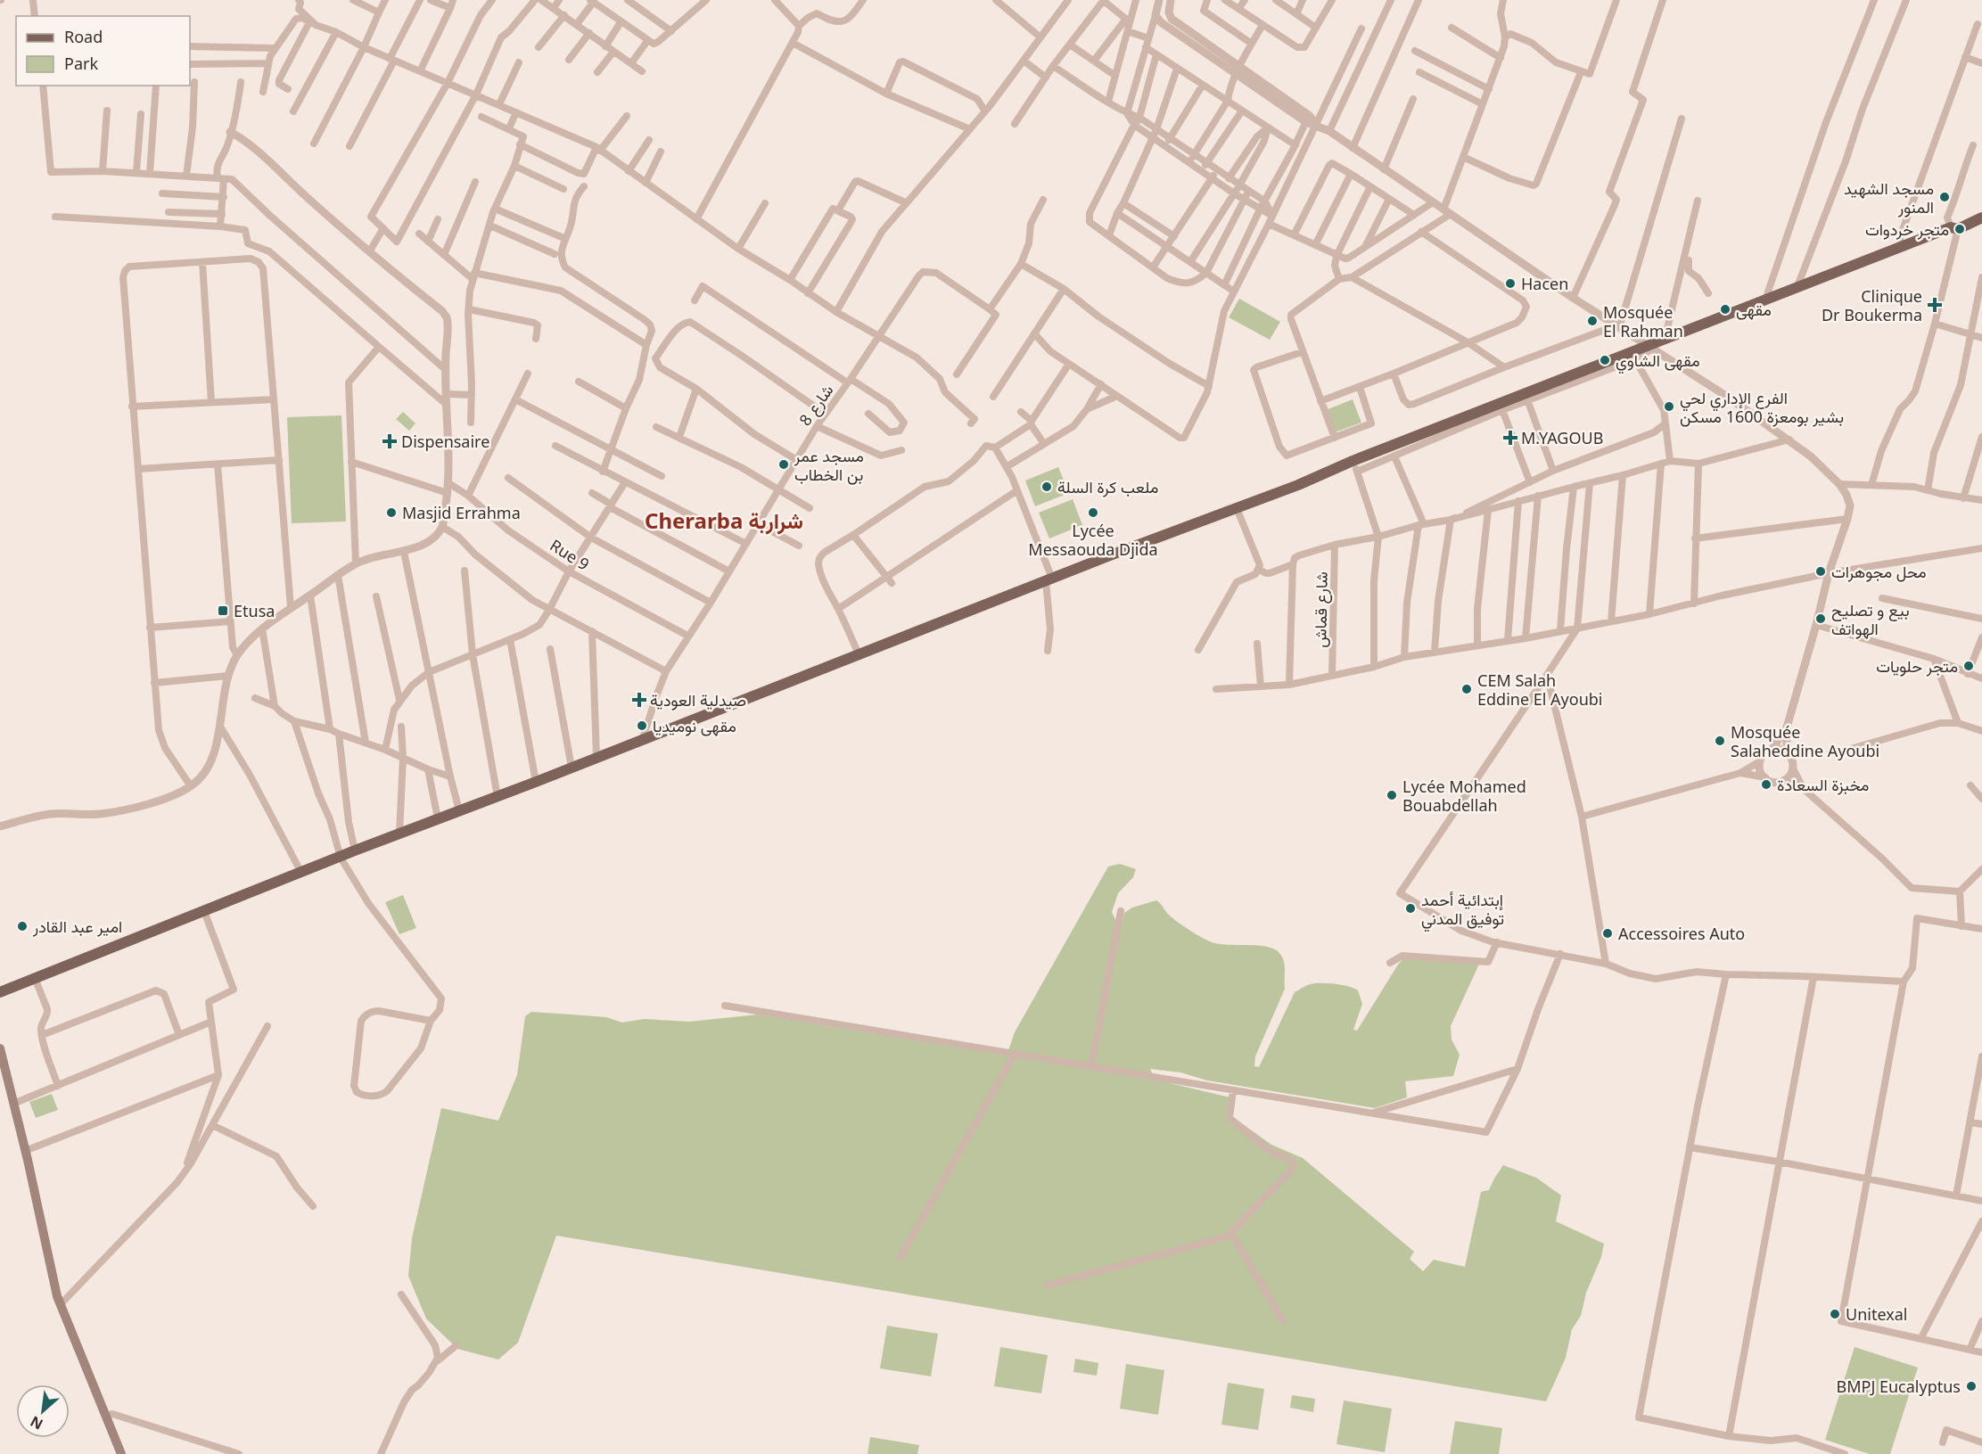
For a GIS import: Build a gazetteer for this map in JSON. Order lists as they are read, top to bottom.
{
  "streets": {
    "street": ["شارع 8", "Rue 9", "شارع قماش"]
  },
  "crossings": [
    ["شارع 8", "Rue 9"]
  ],
  "districts": ["Cherarba شراربة"],
  "places": {
    "other": [
      "مسجد الشهيد المنور",
      "متجر خردوات",
      "Hacen",
      "مقهى",
      "Mosquée El Rahman",
      "مقهى الشاوي",
      "الفرع الإداري لحي بشير بومعزة 1600 مسكن",
      "مسجد عمر بن الخطاب",
      "ملعب كرة السلة",
      "Masjid Errahma",
      "Lycée Messaouda Djida",
      "محل مجوهرات",
      "بيع و تصليح الهواتف",
      "متجر حلويات",
      "CEM Salah Eddine El Ayoubi",
      "مقهى نوميديا",
      "Mosquée Salaheddine Ayoubi",
      "مخبزة السعادة",
      "Lycée Mohamed Bouabdellah",
      "إبتدائية أحمد توفيق المدني",
      "امير عبد القادر",
      "Accessoires Auto",
      "Unitexal",
      "BMPJ Eucalyptus"
    ],
    "health": [
      "Clinique Dr Boukerma",
      "M.YAGOUB",
      "Dispensaire",
      "صيدلية العودية"
    ],
    "transit": ["Etusa"]
  },
  "legend": ["Road", "Park"],
  "north": "bottom left"
}
